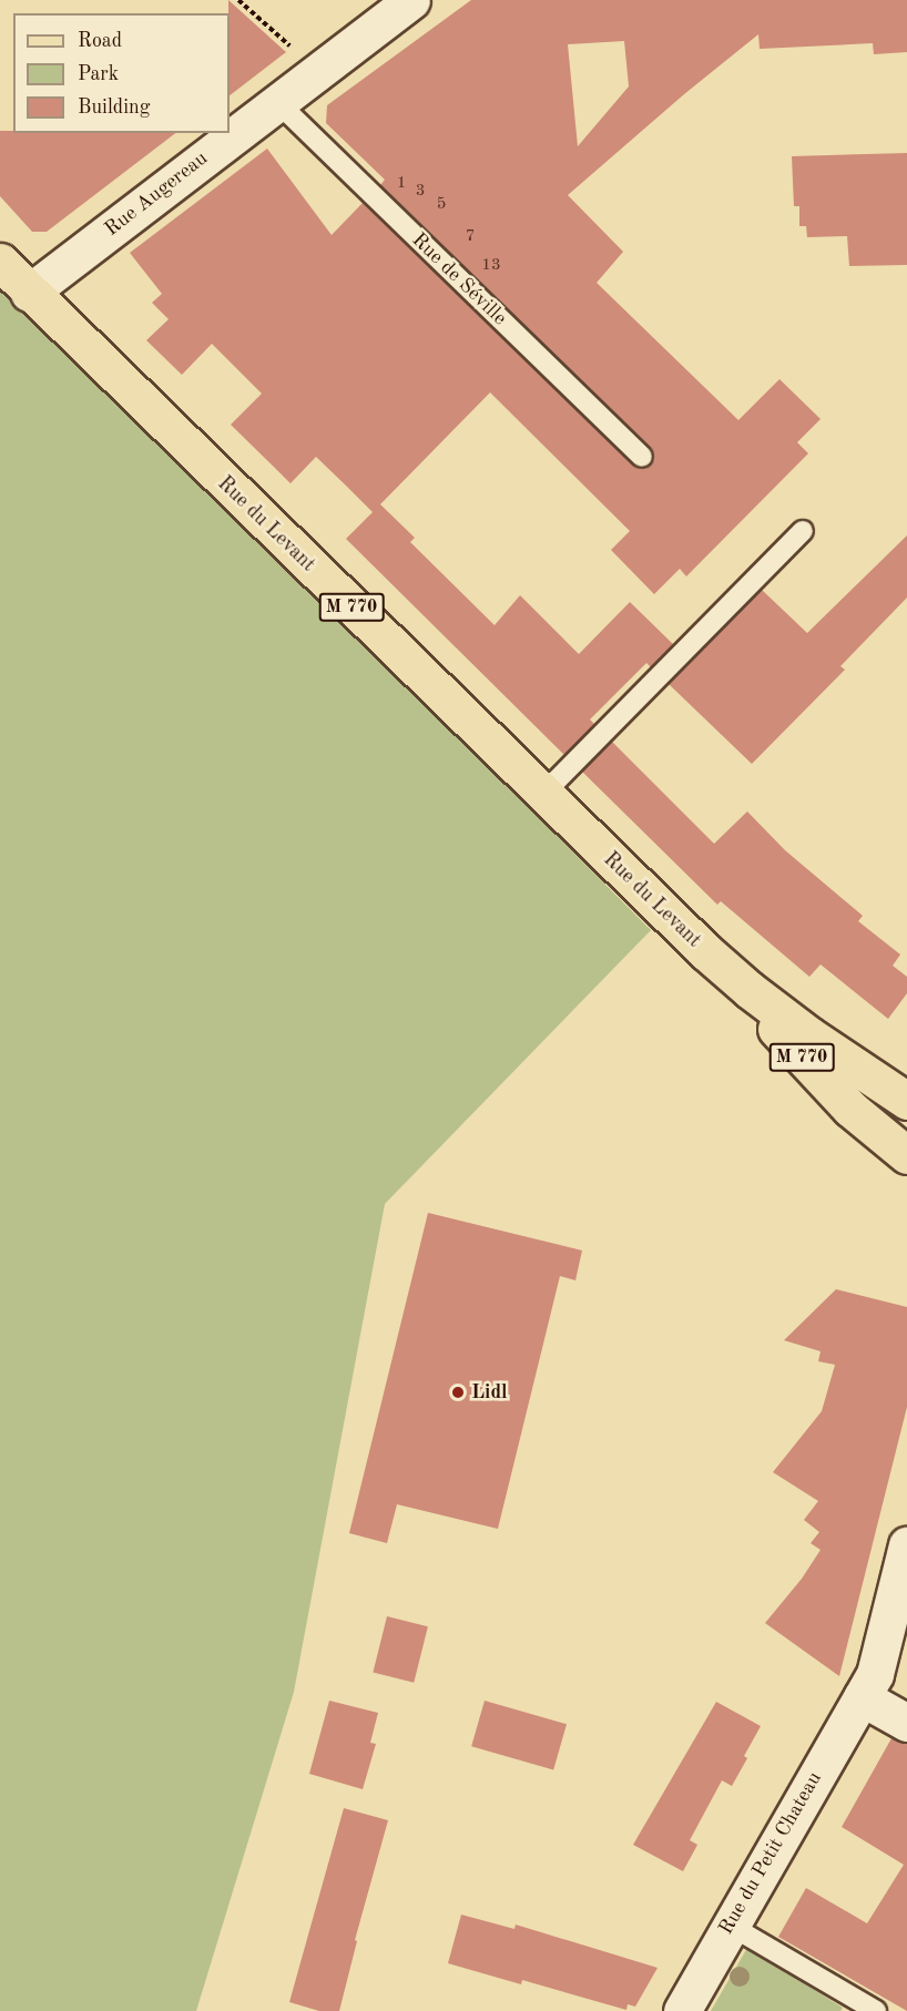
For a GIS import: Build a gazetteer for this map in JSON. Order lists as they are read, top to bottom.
{
  "streets": {
    "main road": ["Rue du Levant", "M 770"],
    "street": ["Rue Augereau", "Rue du Petit Chateau"],
    "lane": ["Rue de Séville"]
  },
  "crossings": [
    ["Rue Augereau", "Rue de Séville"],
    ["Rue Augereau", "Rue du Levant"]
  ],
  "places": ["Lidl"],
  "house_numbers": [
    "1",
    "3",
    "5",
    "7",
    "13"
  ],
  "legend": ["Road", "Park", "Building"]
}
